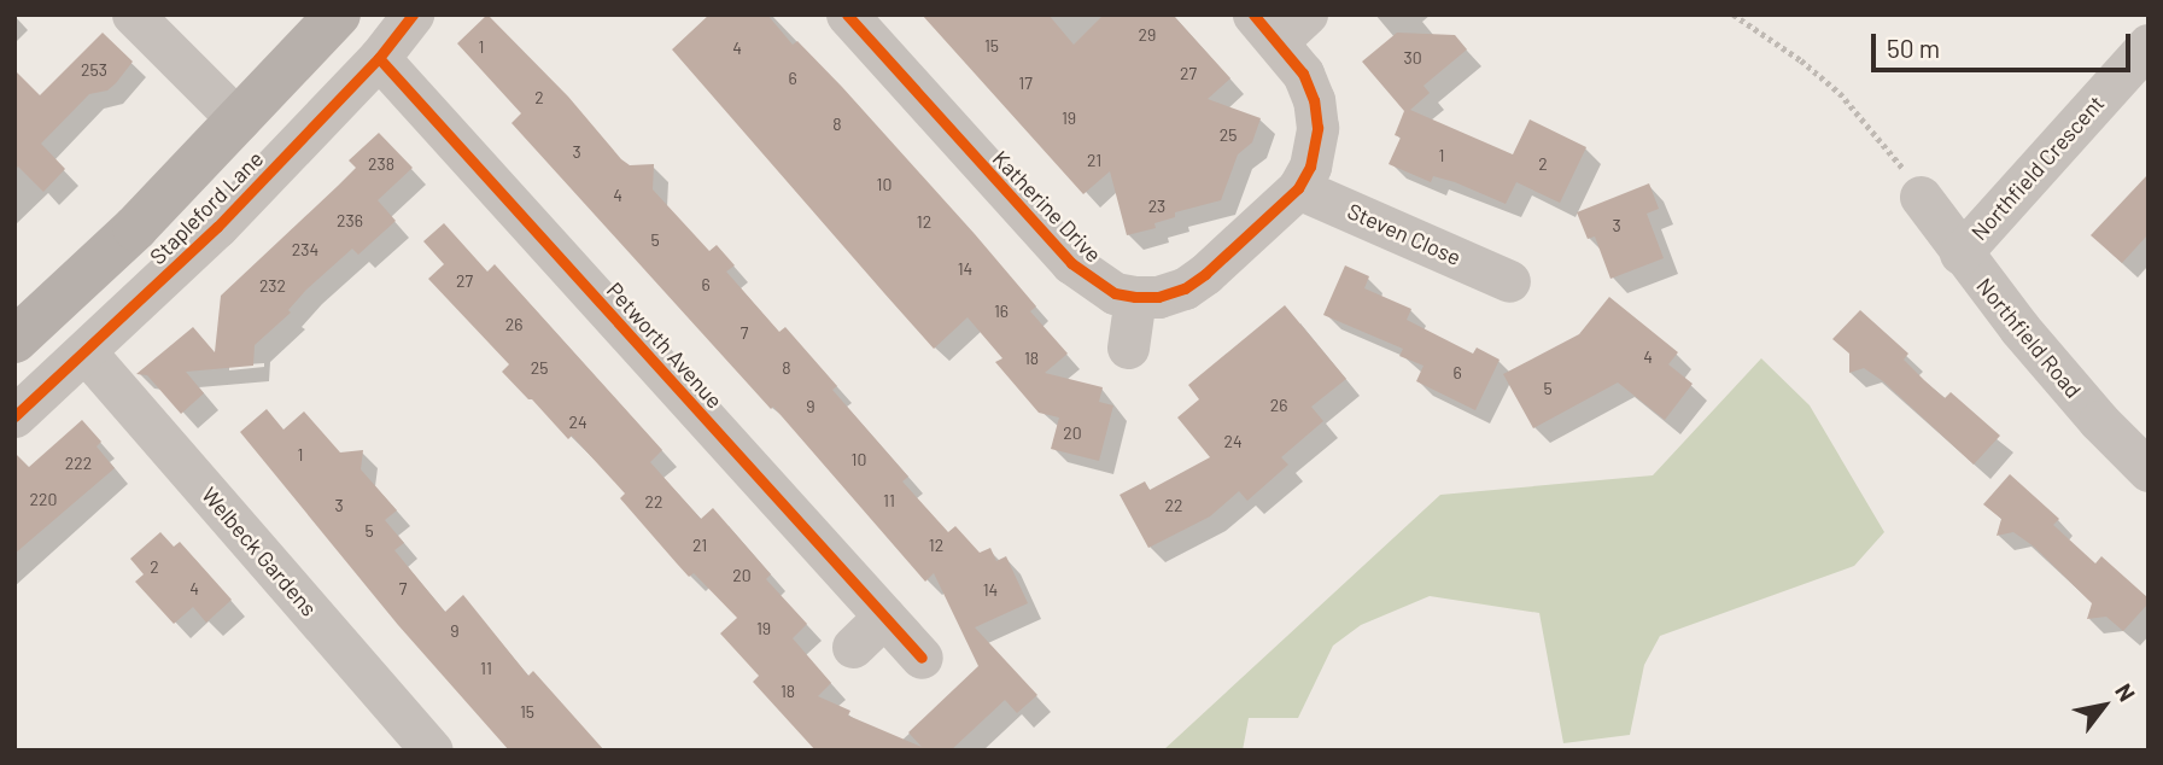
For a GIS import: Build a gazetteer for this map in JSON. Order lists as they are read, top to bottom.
{
  "streets": {
    "main road": ["Stapleford Lane"],
    "street": [
      "Northfield Crescent",
      "Katherine Drive",
      "Steven Close",
      "Northfield Road",
      "Petworth Avenue",
      "Welbeck Gardens"
    ]
  },
  "crossings": [
    ["Northfield Crescent", "Northfield Road"],
    ["Stapleford Lane", "Petworth Avenue"],
    ["Stapleford Lane", "Welbeck Gardens"]
  ],
  "house_numbers": [
    "29",
    "15",
    "1",
    "4",
    "30",
    "253",
    "27",
    "6",
    "17",
    "2",
    "19",
    "8",
    "25",
    "3",
    "1",
    "21",
    "238",
    "2",
    "10",
    "4",
    "23",
    "236",
    "12",
    "3",
    "5",
    "234",
    "14",
    "27",
    "6",
    "232",
    "16",
    "26",
    "7",
    "4",
    "18",
    "25",
    "8",
    "6",
    "5",
    "26",
    "9",
    "24",
    "20",
    "24",
    "1",
    "10",
    "222",
    "220",
    "11",
    "22",
    "3",
    "22",
    "5",
    "21",
    "12",
    "2",
    "20",
    "4",
    "7",
    "14",
    "19",
    "9",
    "11",
    "18",
    "15"
  ],
  "scale_bar": "50 m",
  "north": "top right"
}
